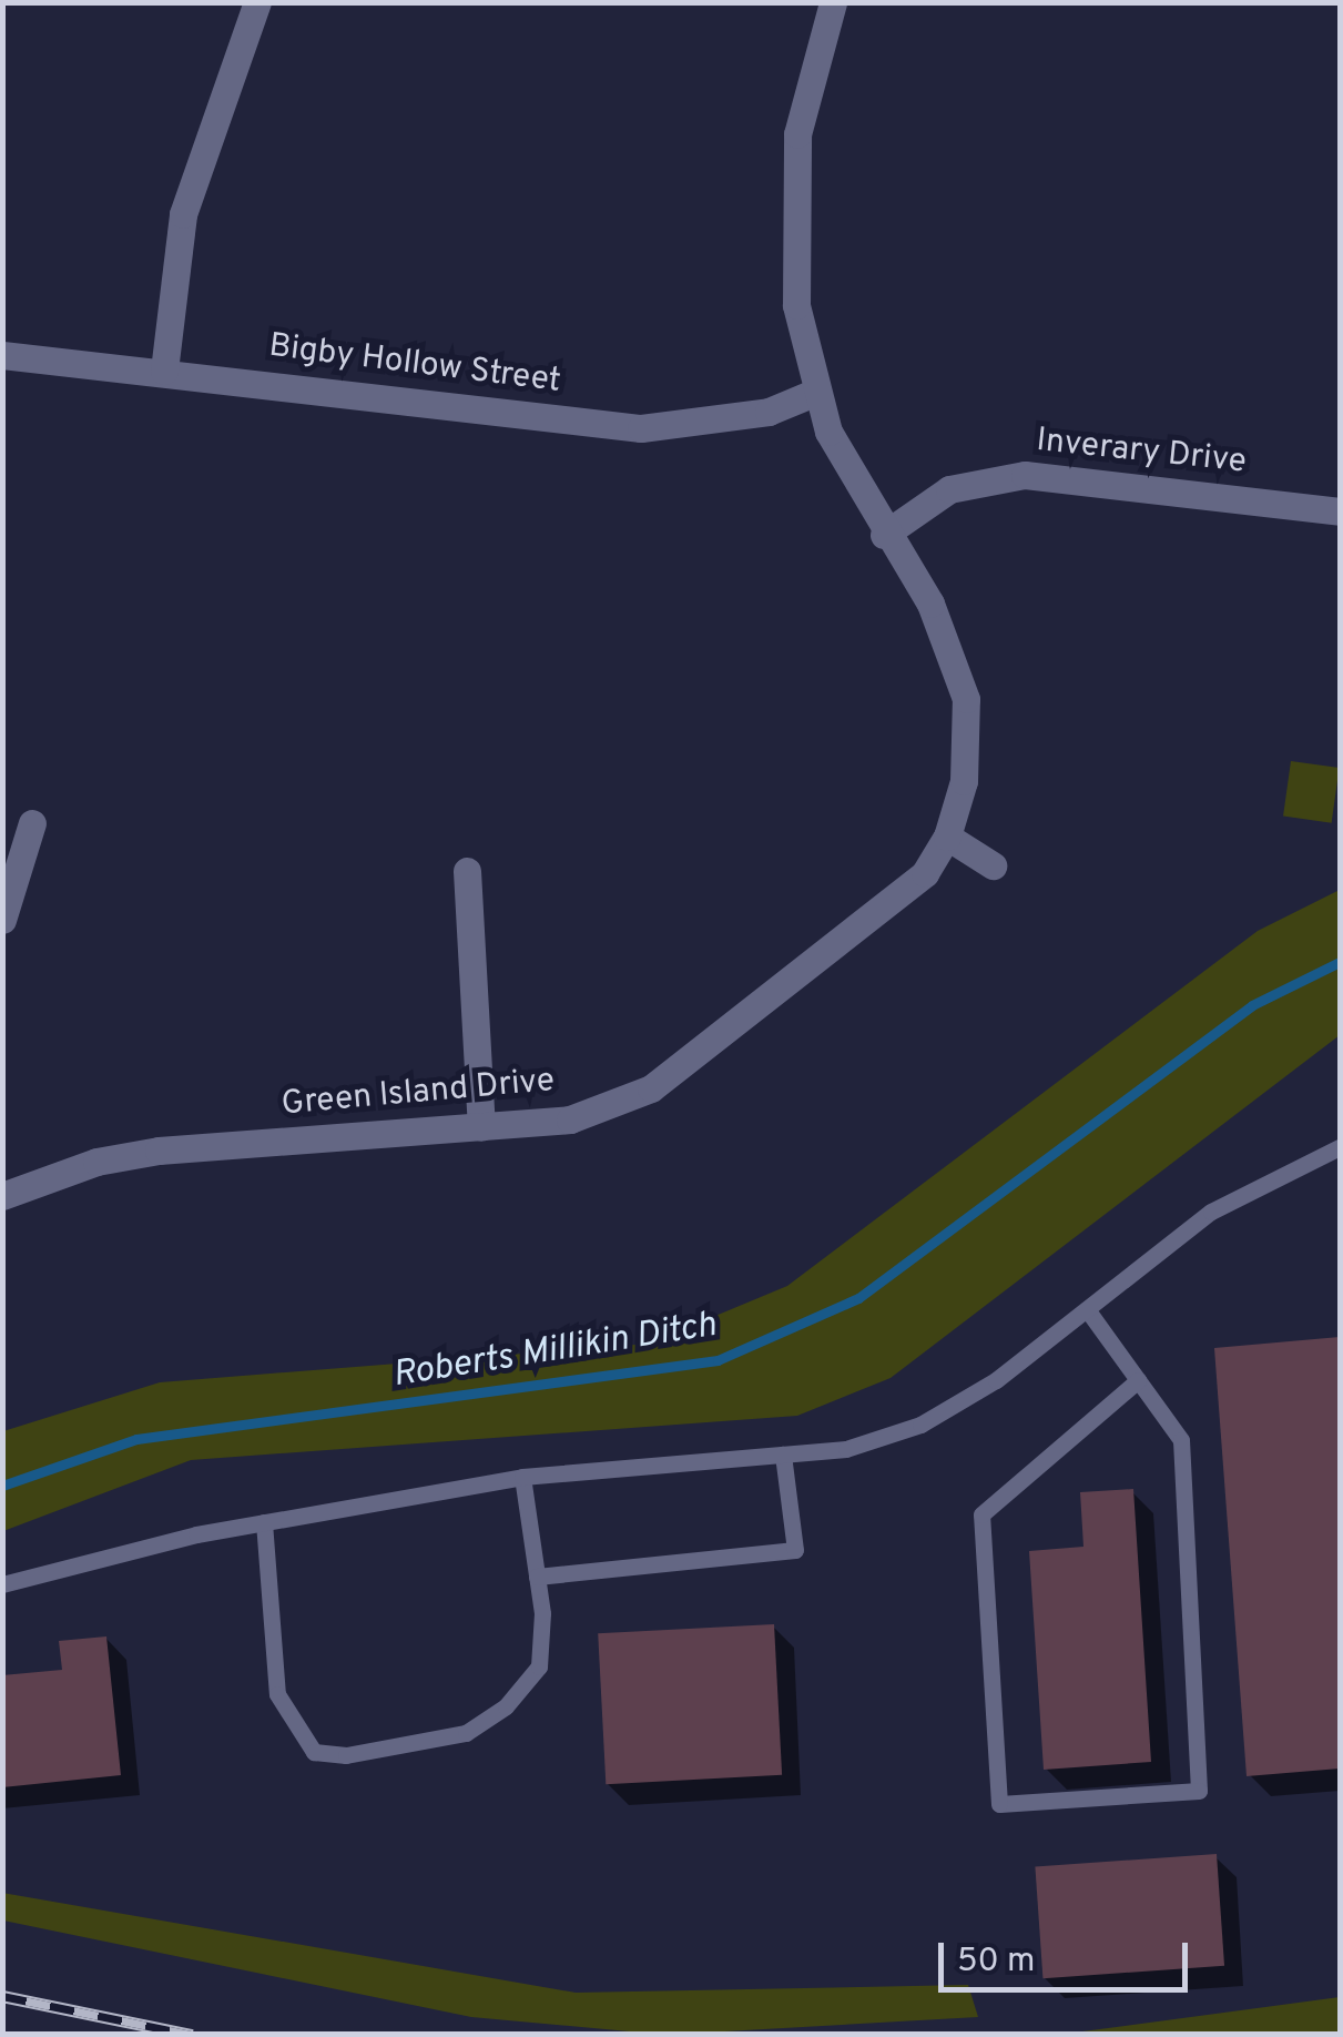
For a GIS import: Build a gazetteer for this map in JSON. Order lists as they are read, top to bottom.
{
  "streets": {
    "street": ["Bigby Hollow Street", "Inverary Drive", "Green Island Drive"]
  },
  "water": ["Roberts Millikin Ditch"],
  "scale_bar": "50 m"
}
